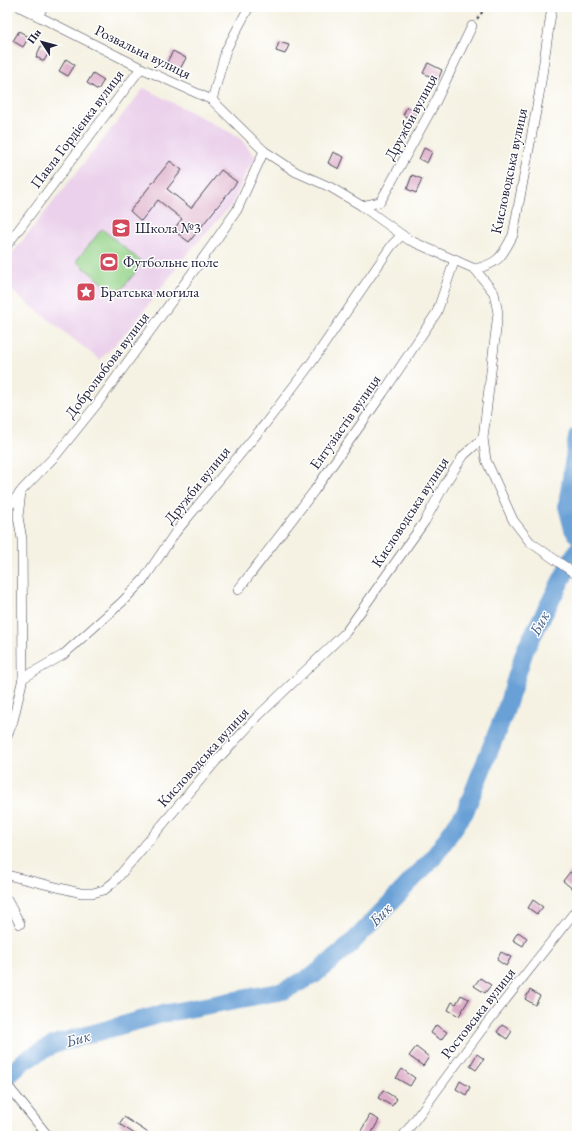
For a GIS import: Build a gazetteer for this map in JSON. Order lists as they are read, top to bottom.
{
  "streets": {
    "street": [
      "Розвальна вулиця",
      "Дружби вулиця",
      "Павла Гордієнка вулиця",
      "Кисловодська вулиця",
      "Добролюбова вулиця",
      "Ентузіастів вулиця",
      "Ростовська вулиця"
    ]
  },
  "crossings": [
    ["Розвальна вулиця", "Павла Гордієнка вулиця"]
  ],
  "water": ["Бик"],
  "places": {
    "school or university": ["Школа №3"],
    "sports": ["Футбольне поле"],
    "place": ["Братська могила"]
  },
  "north": "top left"
}
